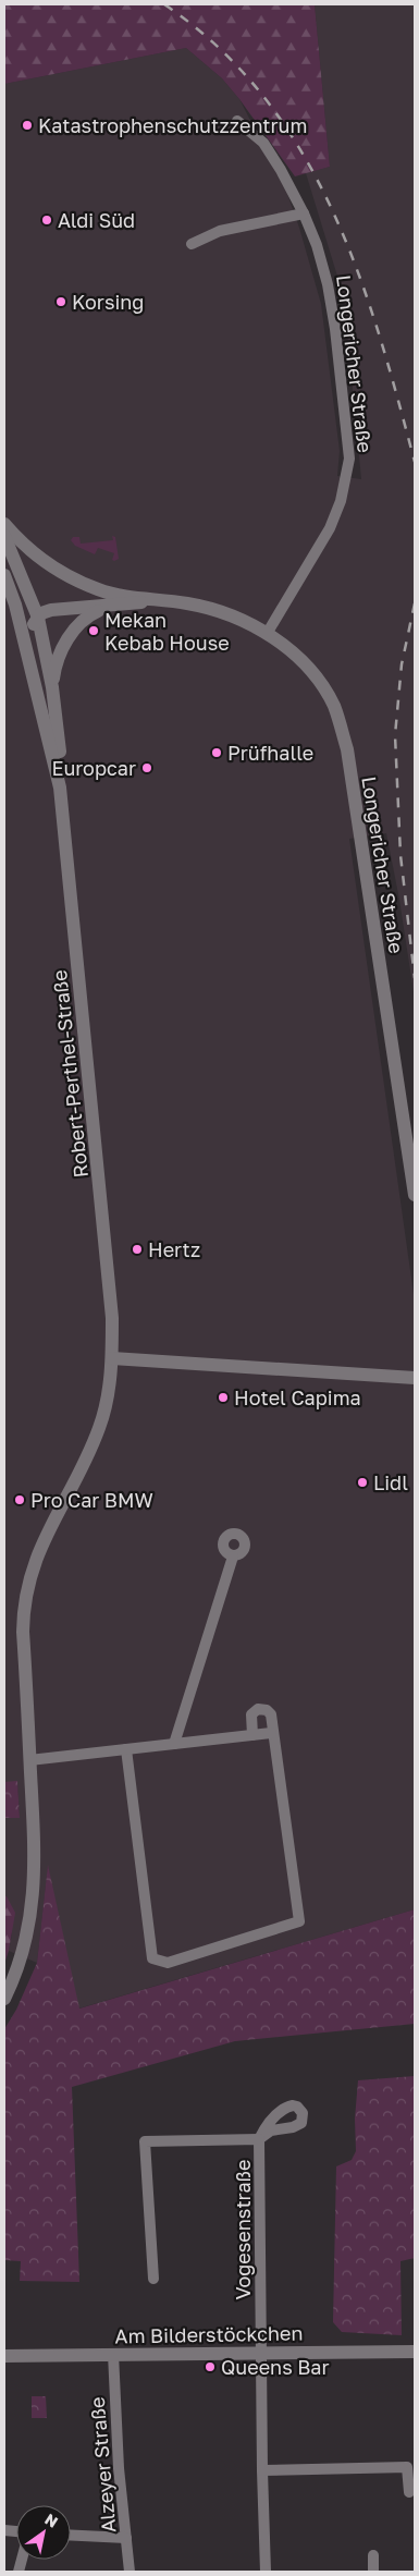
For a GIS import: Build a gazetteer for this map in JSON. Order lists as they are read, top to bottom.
{
  "streets": {
    "street": [
      "Longericher Straße",
      "Robert-Perthel-Straße",
      "Vogesenstraße",
      "Am Bilderstöckchen",
      "Alzeyer Straße"
    ]
  },
  "crossings": [
    ["Longericher Straße", "Robert-Perthel-Straße"],
    ["Vogesenstraße", "Am Bilderstöckchen"],
    ["Am Bilderstöckchen", "Alzeyer Straße"]
  ],
  "places": [
    "Katastrophenschutzzentrum",
    "Aldi Süd",
    "Korsing",
    "Mekan Kebab House",
    "Prüfhalle",
    "Europcar",
    "Hertz",
    "Hotel Capima",
    "Lidl",
    "Pro Car BMW",
    "Queens Bar"
  ],
  "north": "top right"
}
